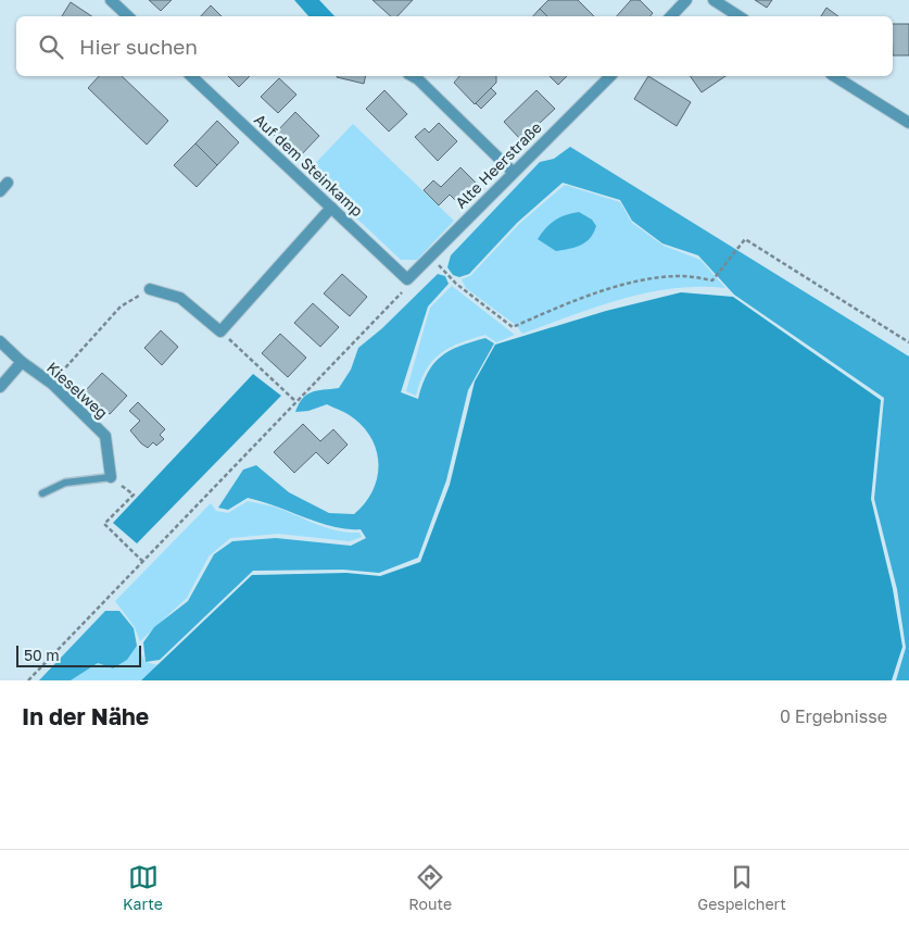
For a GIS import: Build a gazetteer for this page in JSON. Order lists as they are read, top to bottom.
{
  "streets": {
    "street": ["Auf dem Steinkamp", "Alte Heerstraße", "Kieselweg"]
  },
  "crossings": [
    ["Auf dem Steinkamp", "Alte Heerstraße"]
  ],
  "scale_bar": "50 m",
  "page": {
    "search": "Hier suchen",
    "scale": "50 m",
    "heading": ["In der Nähe", "0 Ergebnisse"],
    "nav": ["Karte", "Route", "Gespeichert"]
  }
}
